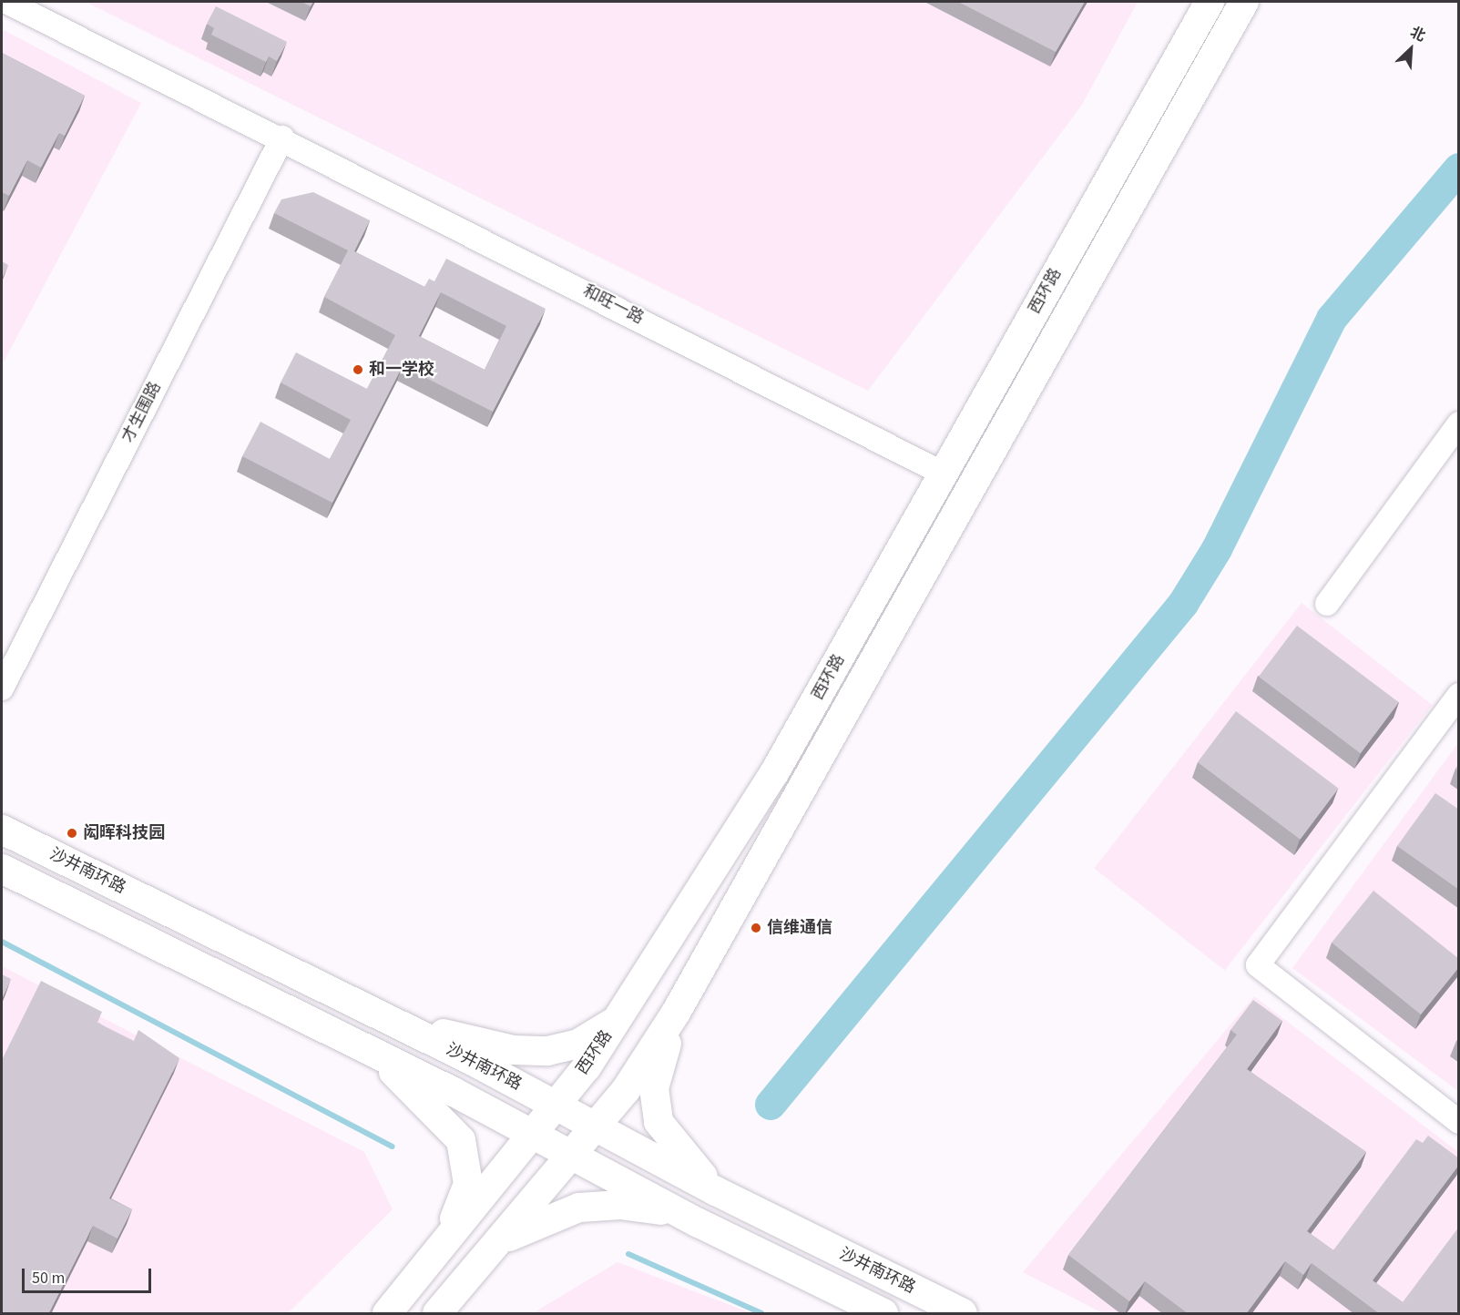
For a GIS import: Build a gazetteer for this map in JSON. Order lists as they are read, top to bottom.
{
  "streets": {
    "main road": ["西环路", "沙井南环路"],
    "street": ["和旺一路", "才生围路"]
  },
  "crossings": [
    ["西环路", "和旺一路"],
    ["西环路", "沙井南环路"],
    ["和旺一路", "才生围路"]
  ],
  "places": ["和一学校", "闳晖科技园", "信维通信"],
  "scale_bar": "50 m",
  "north": "top right"
}
